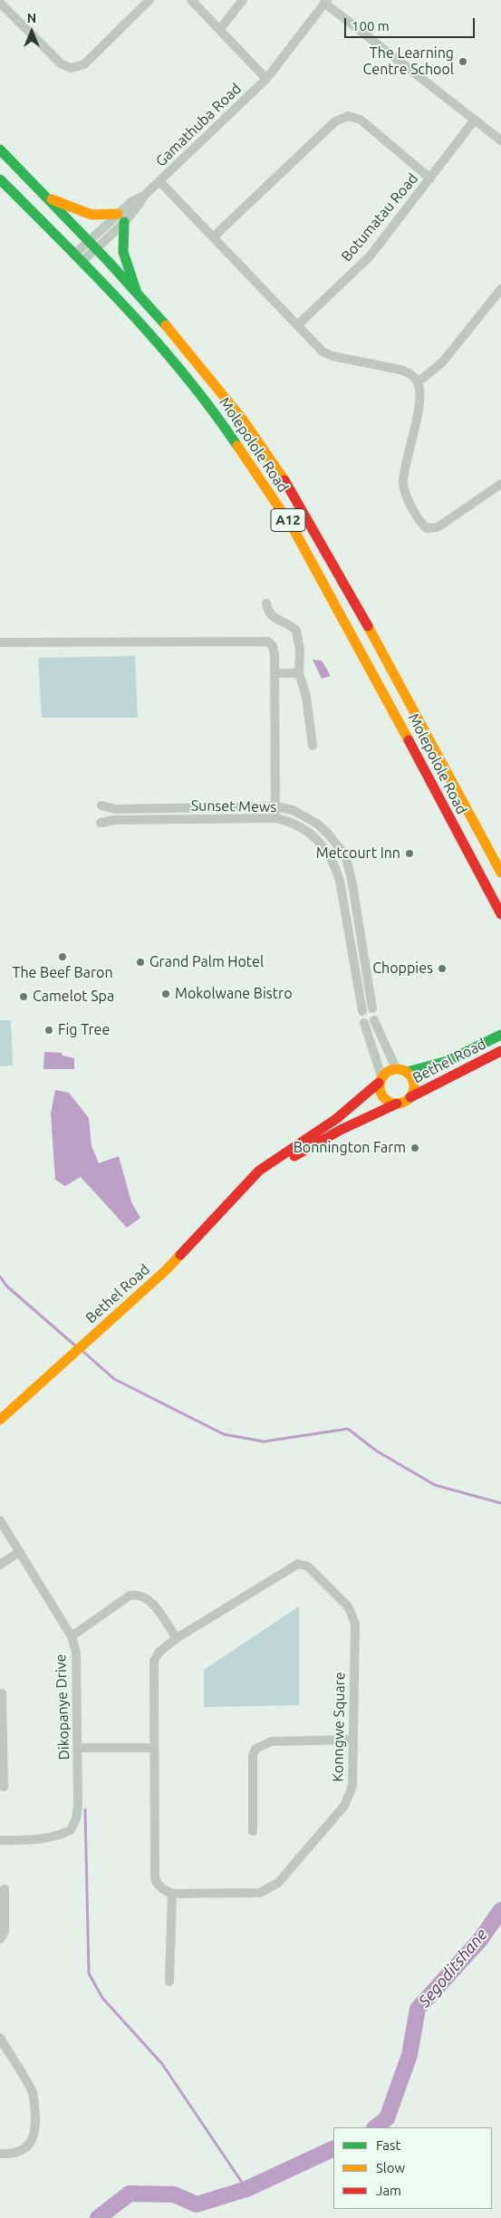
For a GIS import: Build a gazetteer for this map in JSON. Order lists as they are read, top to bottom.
{
  "streets": {
    "main road": ["Molepolole Road", "A12", "Bethel Road"],
    "street": [
      "Gamathuba Road",
      "Botumatau Road",
      "Sunset Mews",
      "Dikopanye Drive",
      "Konngwe Square"
    ]
  },
  "water": ["Segoditshane"],
  "places": [
    "The Learning Centre School",
    "Metcourt Inn",
    "The Beef Baron",
    "Grand Palm Hotel",
    "Choppies",
    "Mokolwane Bistro",
    "Camelot Spa",
    "Fig Tree",
    "Bonnington Farm"
  ],
  "legend": ["Fast", "Slow", "Jam"],
  "scale_bar": "100 m",
  "north": "top"
}
